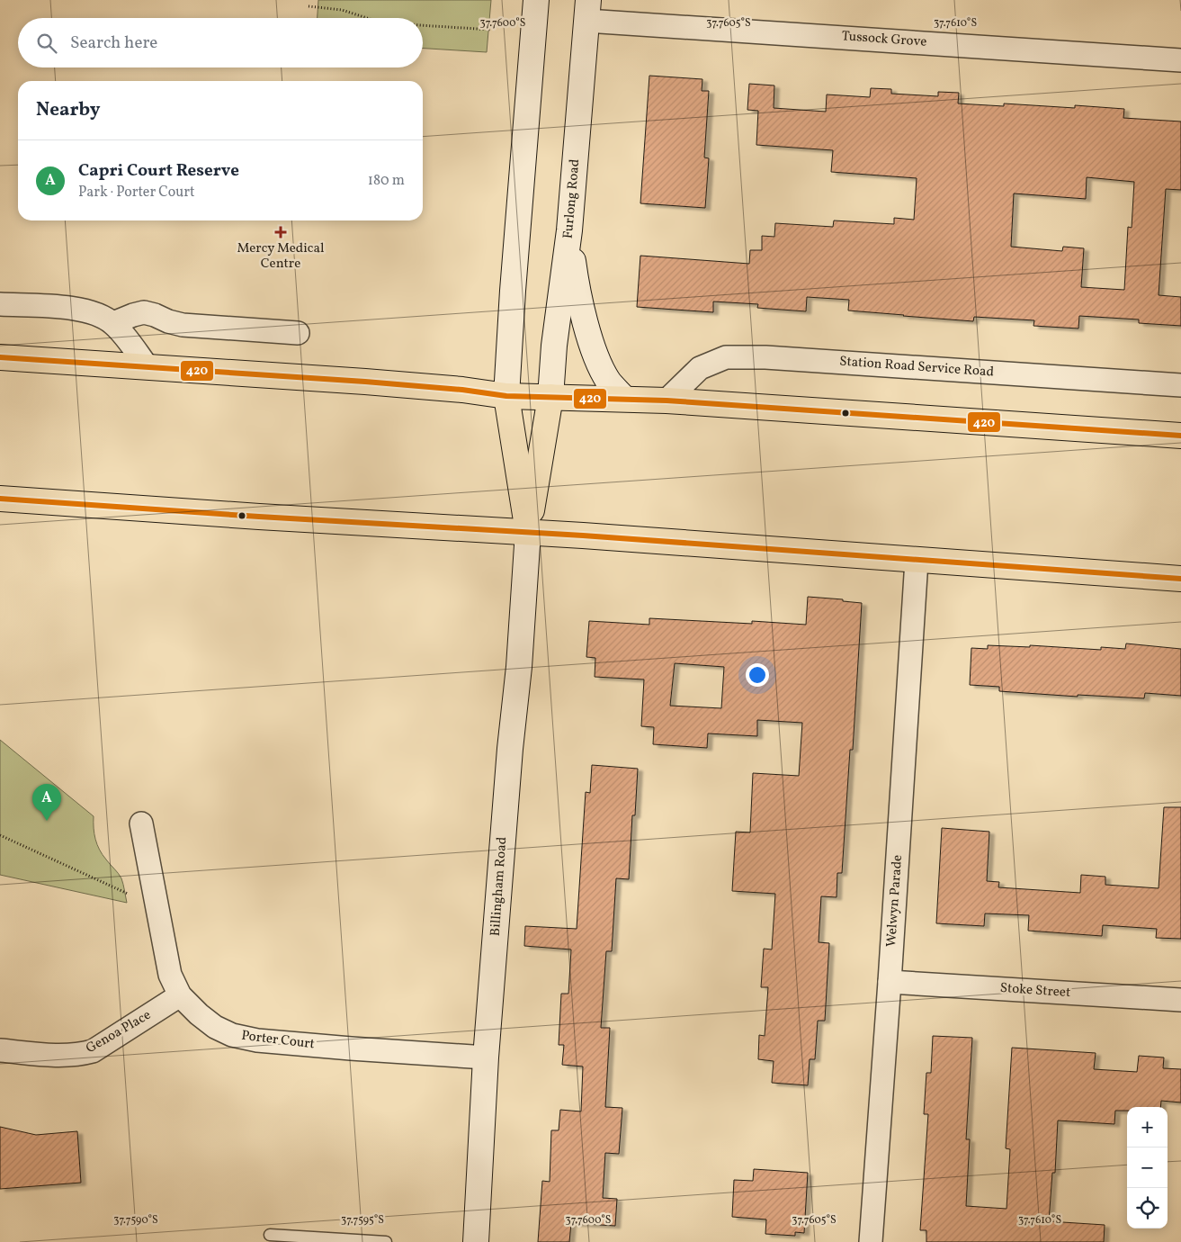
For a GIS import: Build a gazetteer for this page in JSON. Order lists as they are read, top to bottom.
{
  "streets": {
    "main road": ["Furlong Road", "Billingham Road"],
    "street": [
      "Tussock Grove",
      "Station Road Service Road",
      "Welwyn Parade",
      "Stoke Street",
      "Genoa Place",
      "Porter Court"
    ]
  },
  "crossings": [
    ["Tussock Grove", "Furlong Road"],
    ["Billingham Road", "Porter Court"],
    ["Welwyn Parade", "Stoke Street"],
    ["Genoa Place", "Porter Court"]
  ],
  "places": {
    "health": ["Mercy Medical Centre"]
  },
  "lines": ["transit line 420"],
  "page": {
    "search": "Search here",
    "heading": "Nearby",
    "list": [
      {
        "mark": "A",
        "name": "Capri Court Reserve",
        "note": "Park · Porter Court",
        "value": "180 m"
      }
    ],
    "pins": "A",
    "map_buttons": ["+", "−"]
  },
  "coordinates": [
    "37.7600°S",
    "37.7605°S",
    "37.7610°S",
    "37.7590°S",
    "37.7595°S"
  ]
}
